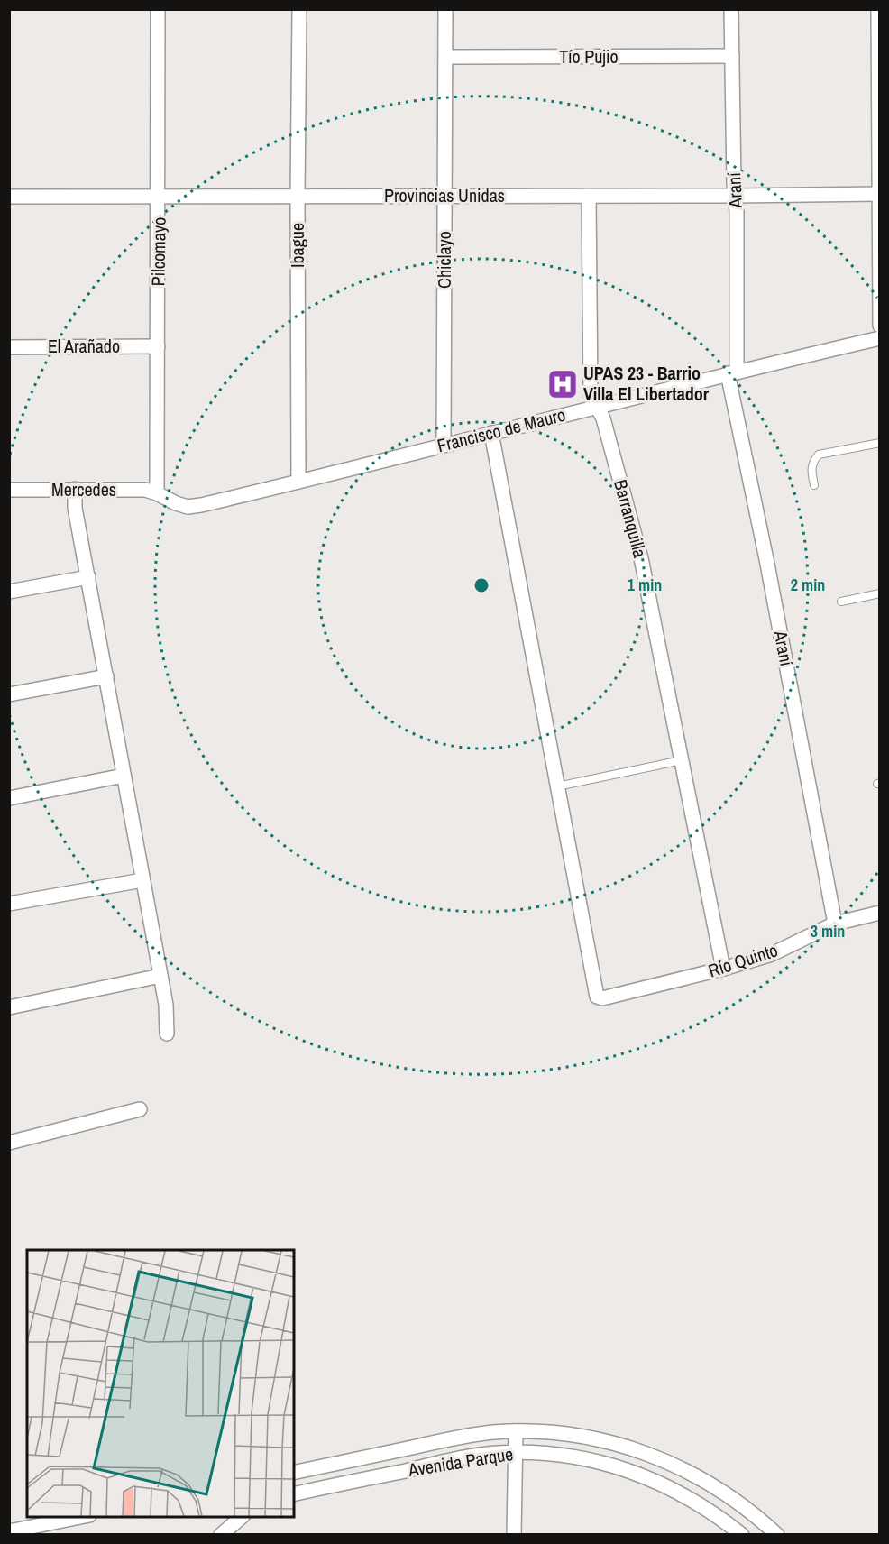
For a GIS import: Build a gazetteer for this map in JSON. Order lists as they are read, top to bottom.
{
  "streets": {
    "street": [
      "Tío Pujio",
      "Araní",
      "Provincias Unidas",
      "Ibague",
      "Pilcomayo",
      "Chiclayo",
      "El Arañado",
      "Francisco de Mauro",
      "Mercedes",
      "Barranquilla",
      "Río Quinto",
      "Avenida Parque"
    ]
  },
  "crossings": [
    ["Tío Pujio", "Araní"],
    ["Tío Pujio", "Chiclayo"],
    ["Araní", "Provincias Unidas"],
    ["Araní", "Francisco de Mauro"],
    ["Araní", "Río Quinto"],
    ["Provincias Unidas", "Ibague"],
    ["Provincias Unidas", "Pilcomayo"],
    ["Provincias Unidas", "Chiclayo"],
    ["Provincias Unidas", "Barranquilla"],
    ["Ibague", "Francisco de Mauro"],
    ["Pilcomayo", "El Arañado"],
    ["Pilcomayo", "Francisco de Mauro"],
    ["Pilcomayo", "Mercedes"],
    ["Chiclayo", "Francisco de Mauro"],
    ["Francisco de Mauro", "Mercedes"],
    ["Francisco de Mauro", "Barranquilla"],
    ["Barranquilla", "Río Quinto"]
  ],
  "places": {
    "hospital": ["UPAS 23 - Barrio Villa El Libertador"]
  },
  "rings": ["1 min", "2 min", "3 min"]
}
